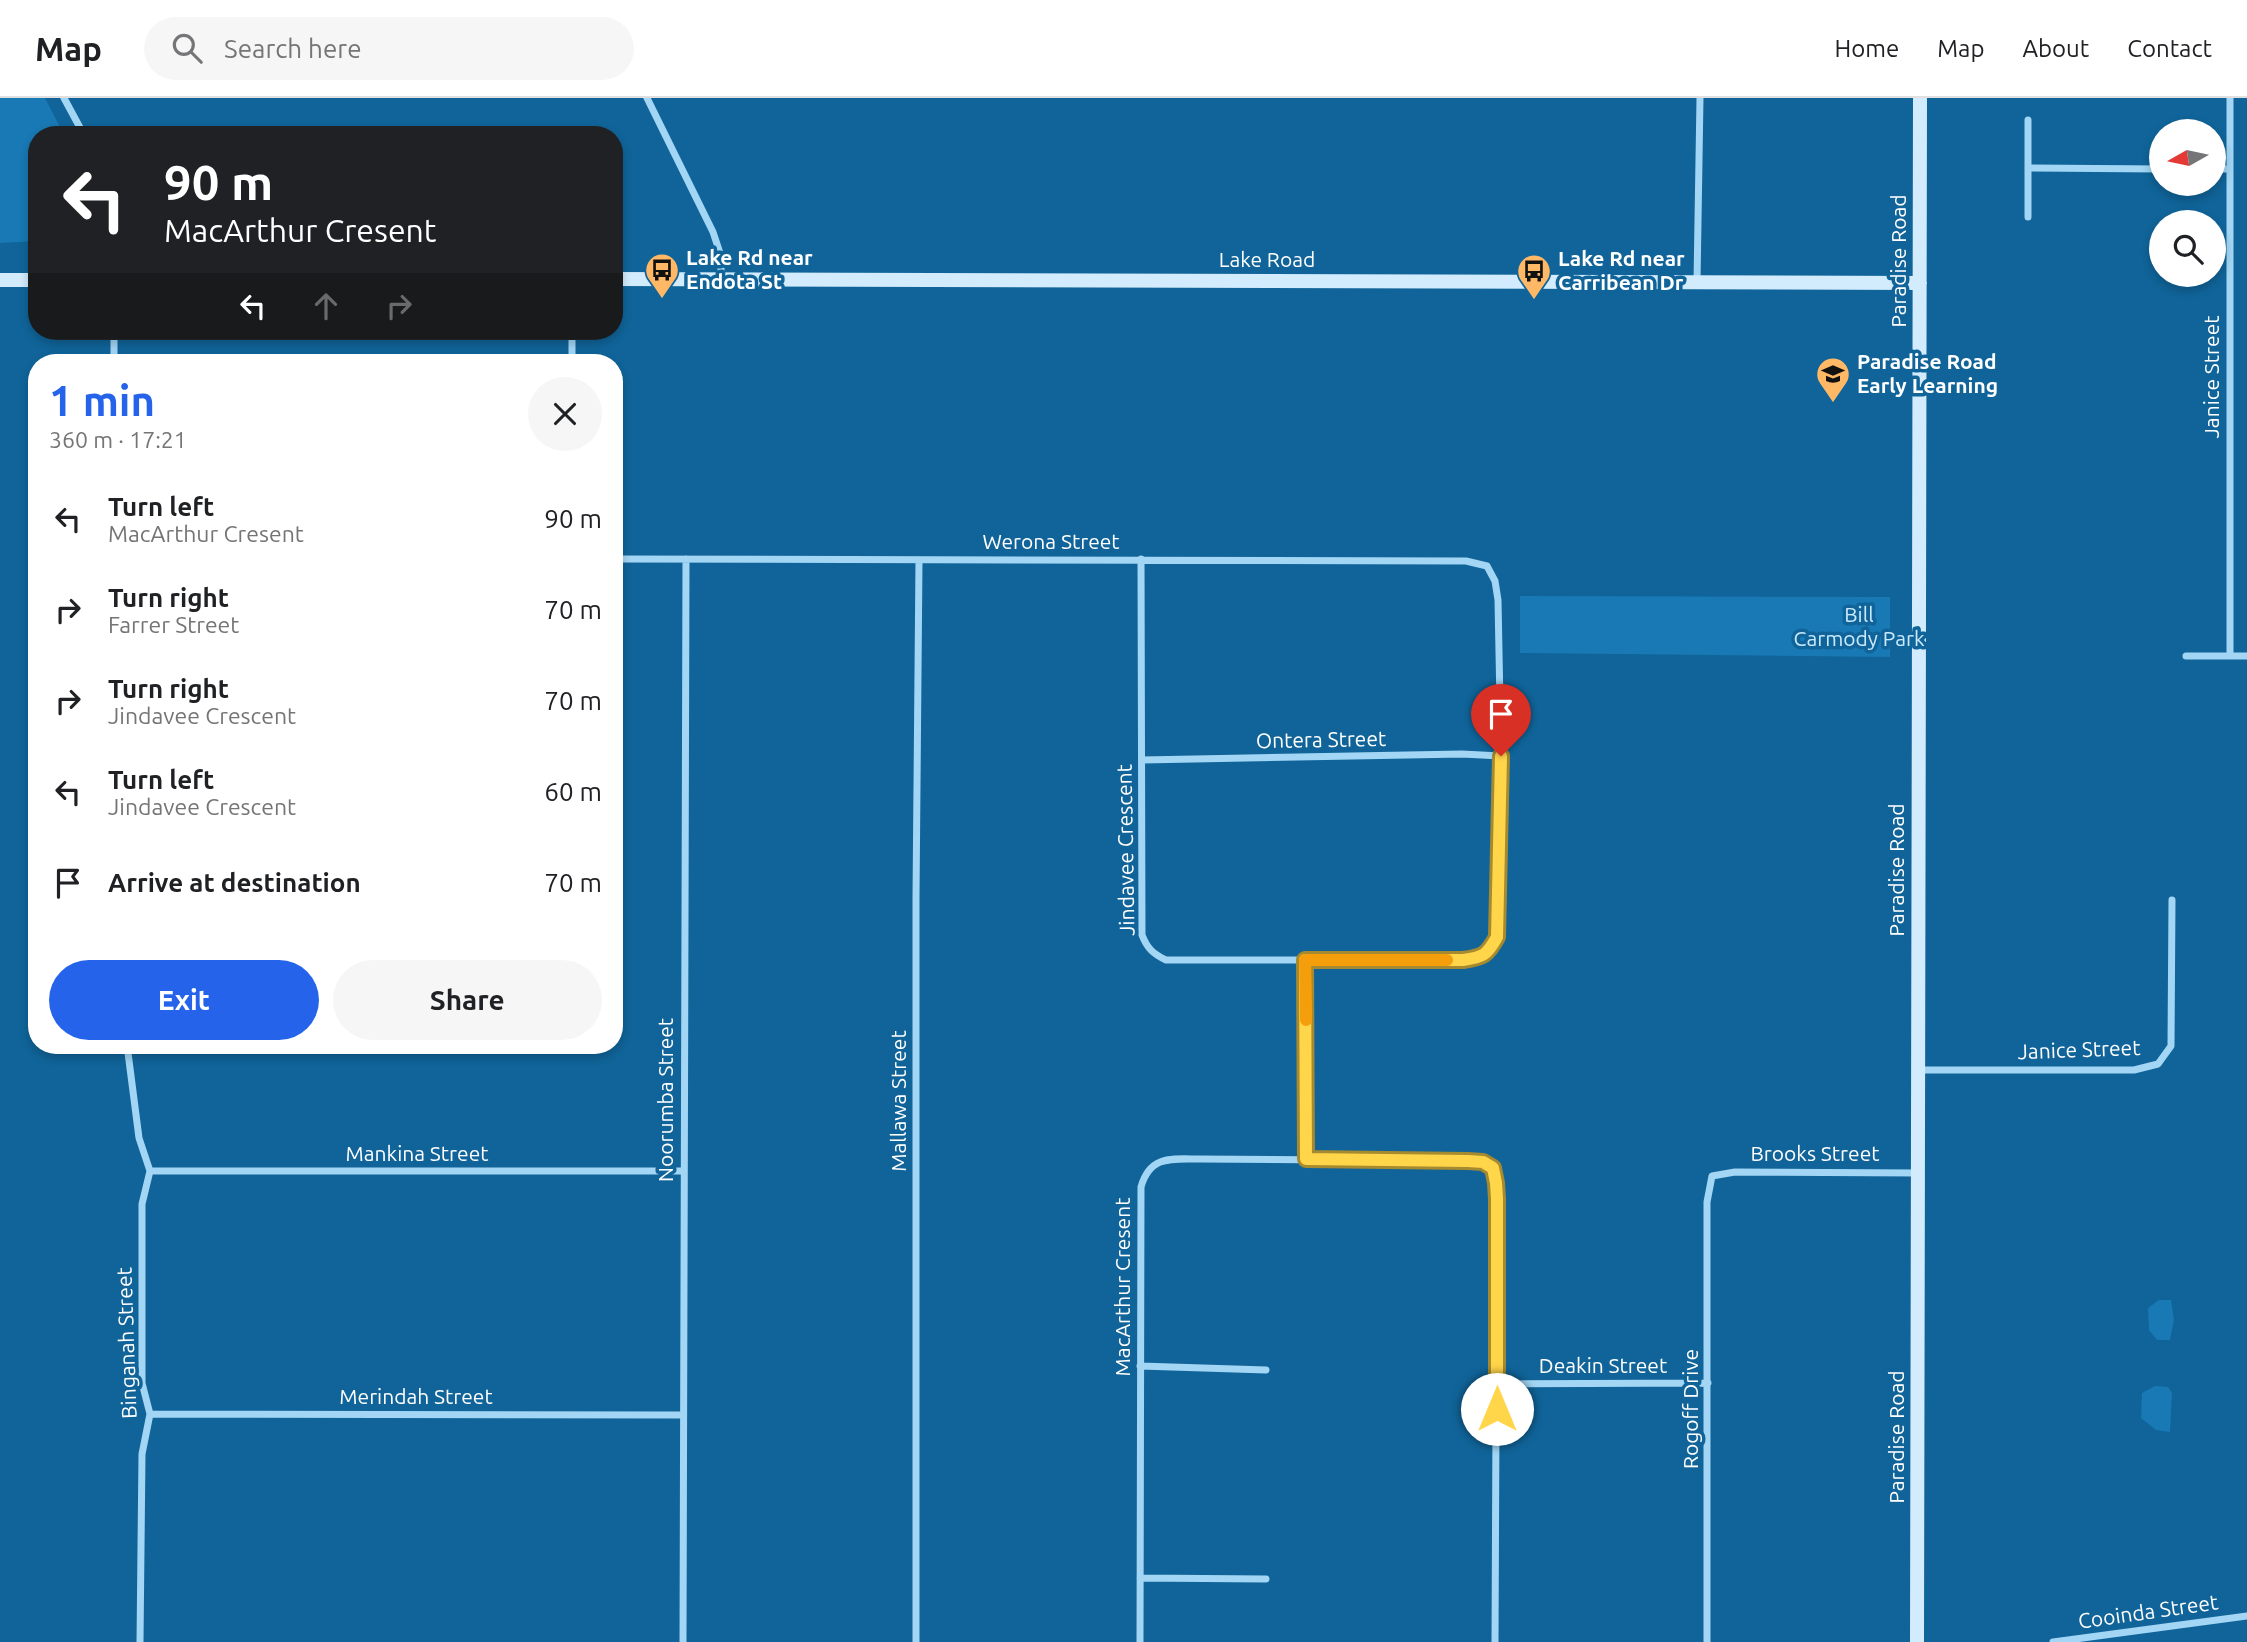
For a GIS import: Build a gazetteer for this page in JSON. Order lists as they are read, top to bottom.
{
  "streets": {
    "main road": ["Lake Road", "Paradise Road"],
    "street": [
      "Janice Street",
      "Werona Street",
      "Ontera Street",
      "Jindavee Crescent",
      "Noorumba Street",
      "Mallawa Street",
      "Mankina Street",
      "Brooks Street",
      "MacArthur Cresent",
      "Binganah Street",
      "Deakin Street",
      "Merindah Street",
      "Rogoff Drive",
      "Cooinda Street"
    ]
  },
  "crossings": [
    ["Lake Road", "Paradise Road"],
    ["Paradise Road", "Janice Street"],
    ["Paradise Road", "Brooks Street"],
    ["Werona Street", "Jindavee Crescent"],
    ["Werona Street", "Noorumba Street"],
    ["Werona Street", "Mallawa Street"],
    ["Ontera Street", "Jindavee Crescent"],
    ["Noorumba Street", "Mankina Street"],
    ["Noorumba Street", "Merindah Street"],
    ["Mankina Street", "Binganah Street"],
    ["Brooks Street", "Rogoff Drive"],
    ["MacArthur Cresent", "Deakin Street"],
    ["Binganah Street", "Merindah Street"],
    ["Deakin Street", "Rogoff Drive"]
  ],
  "parks": ["Bill Carmody Park"],
  "places": {
    "bus stop": ["Lake Rd near Endota St", "Lake Rd near Carribean Dr"],
    "school or university": ["Paradise Road Early Learning"]
  },
  "north": "left",
  "page": {
    "header": "Map",
    "search": "Search here",
    "nav": [
      "Home",
      "Map",
      "About",
      "Contact"
    ],
    "turn": ["90 m", "MacArthur Cresent"],
    "heading": ["1 min", "360 m · 17:21"],
    "list": [
      {
        "name": "Turn left",
        "note": "MacArthur Cresent",
        "value": "90 m"
      },
      {
        "name": "Turn right",
        "note": "Farrer Street",
        "value": "70 m"
      },
      {
        "name": "Turn right",
        "note": "Jindavee Crescent",
        "value": "70 m"
      },
      {
        "name": "Turn left",
        "note": "Jindavee Crescent",
        "value": "60 m"
      },
      {
        "name": "Arrive at destination",
        "value": "70 m"
      }
    ],
    "buttons": ["Exit", "Share"]
  }
}
